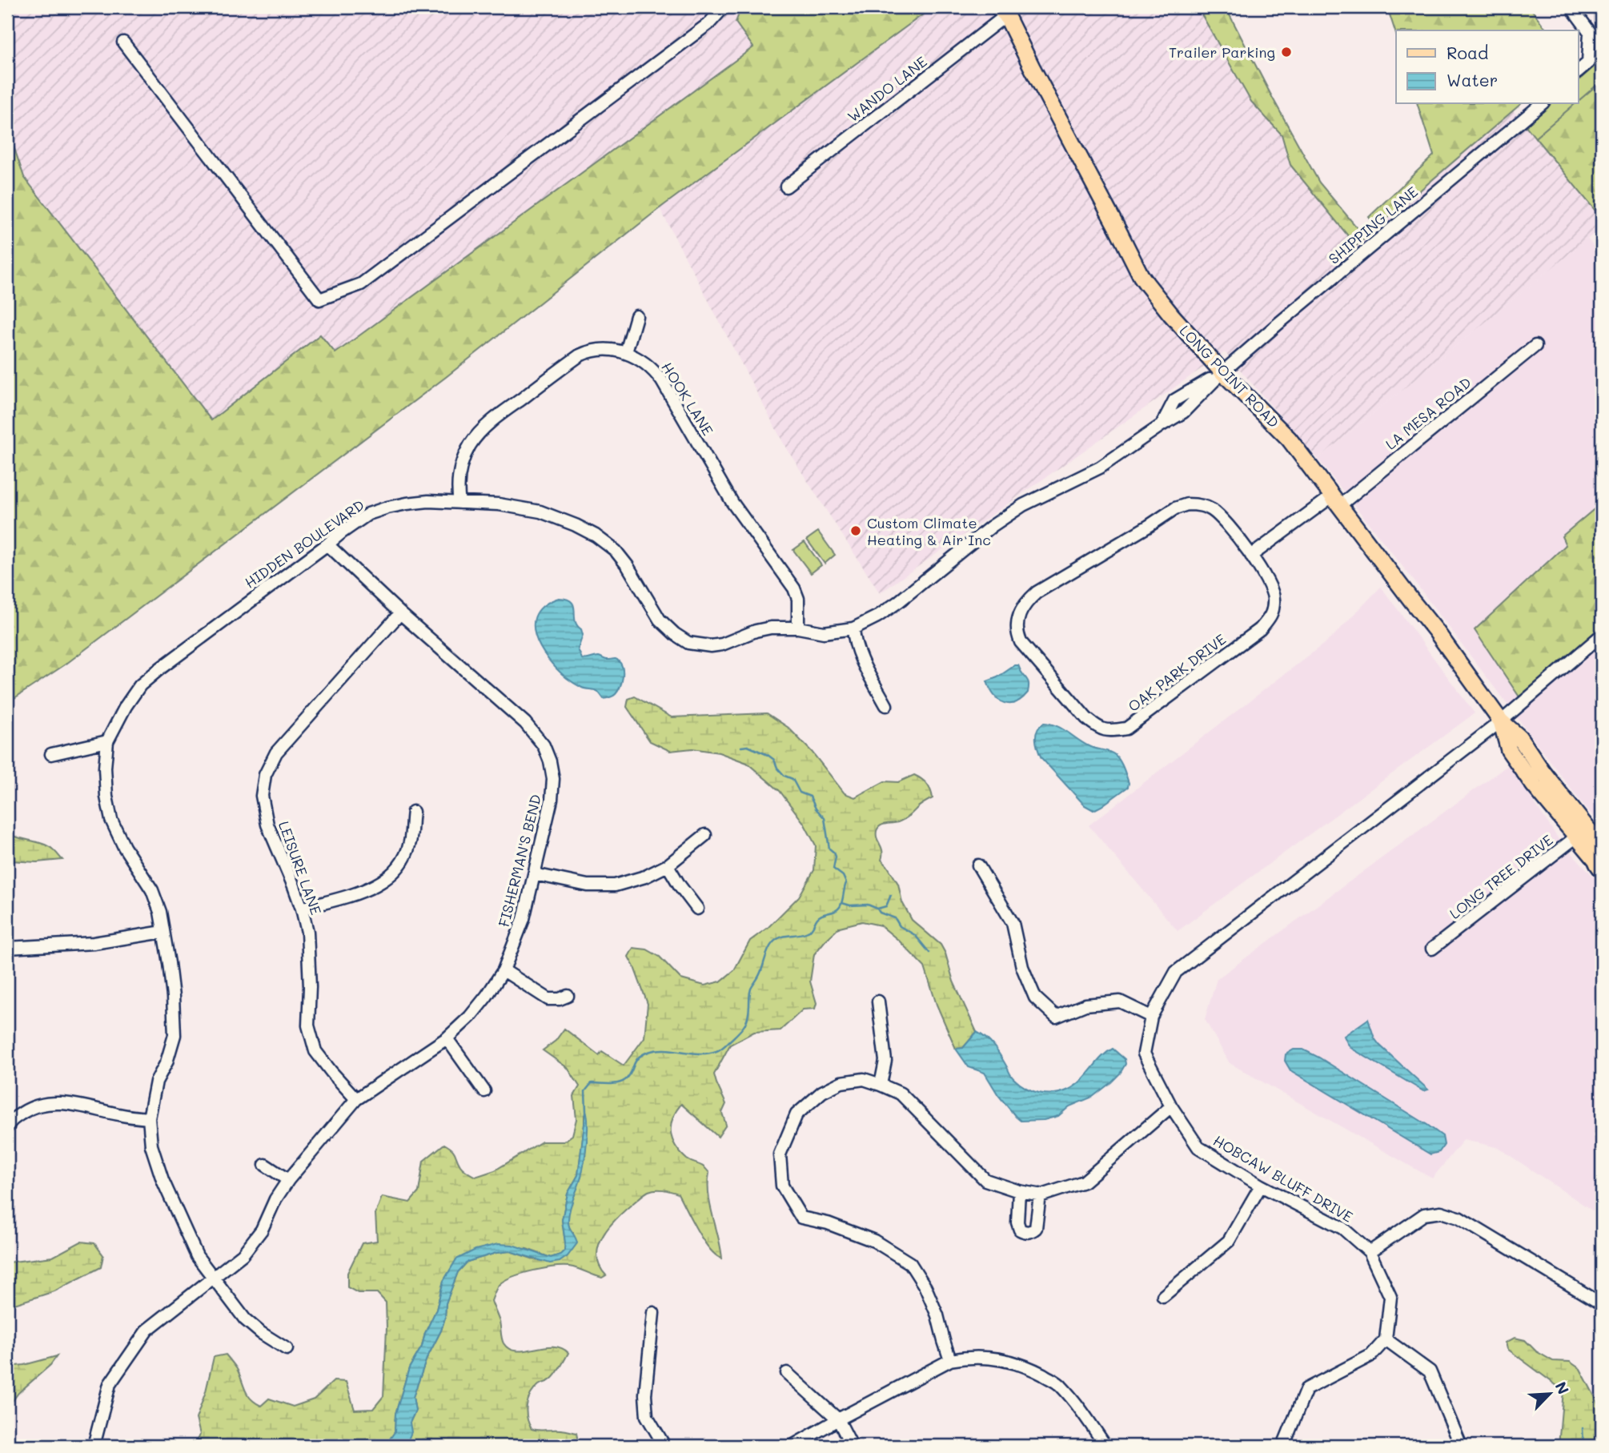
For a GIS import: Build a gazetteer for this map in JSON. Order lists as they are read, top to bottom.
{
  "streets": {
    "main road": ["LONG POINT ROAD"],
    "street": [
      "WANDO LANE",
      "SHIPPING LANE",
      "HOOK LANE",
      "LA MESA ROAD",
      "HIDDEN BOULEVARD",
      "OAK PARK DRIVE",
      "FISHERMAN'S BEND",
      "LEISURE LANE",
      "LONG TREE DRIVE",
      "HOBCAW BLUFF DRIVE"
    ]
  },
  "crossings": [
    ["WANDO LANE", "LONG POINT ROAD"],
    ["SHIPPING LANE", "LONG POINT ROAD"],
    ["SHIPPING LANE", "HIDDEN BOULEVARD"],
    ["LONG POINT ROAD", "LA MESA ROAD"],
    ["LONG POINT ROAD", "HIDDEN BOULEVARD"],
    ["LONG POINT ROAD", "LONG TREE DRIVE"],
    ["LONG POINT ROAD", "HOBCAW BLUFF DRIVE"],
    ["HOOK LANE", "HIDDEN BOULEVARD"],
    ["LA MESA ROAD", "OAK PARK DRIVE"],
    ["HIDDEN BOULEVARD", "FISHERMAN'S BEND"],
    ["FISHERMAN'S BEND", "LEISURE LANE"]
  ],
  "places": ["Trailer Parking", "Custom Climate Heating & Air Inc"],
  "legend": ["Road", "Water"],
  "north": "top right"
}
